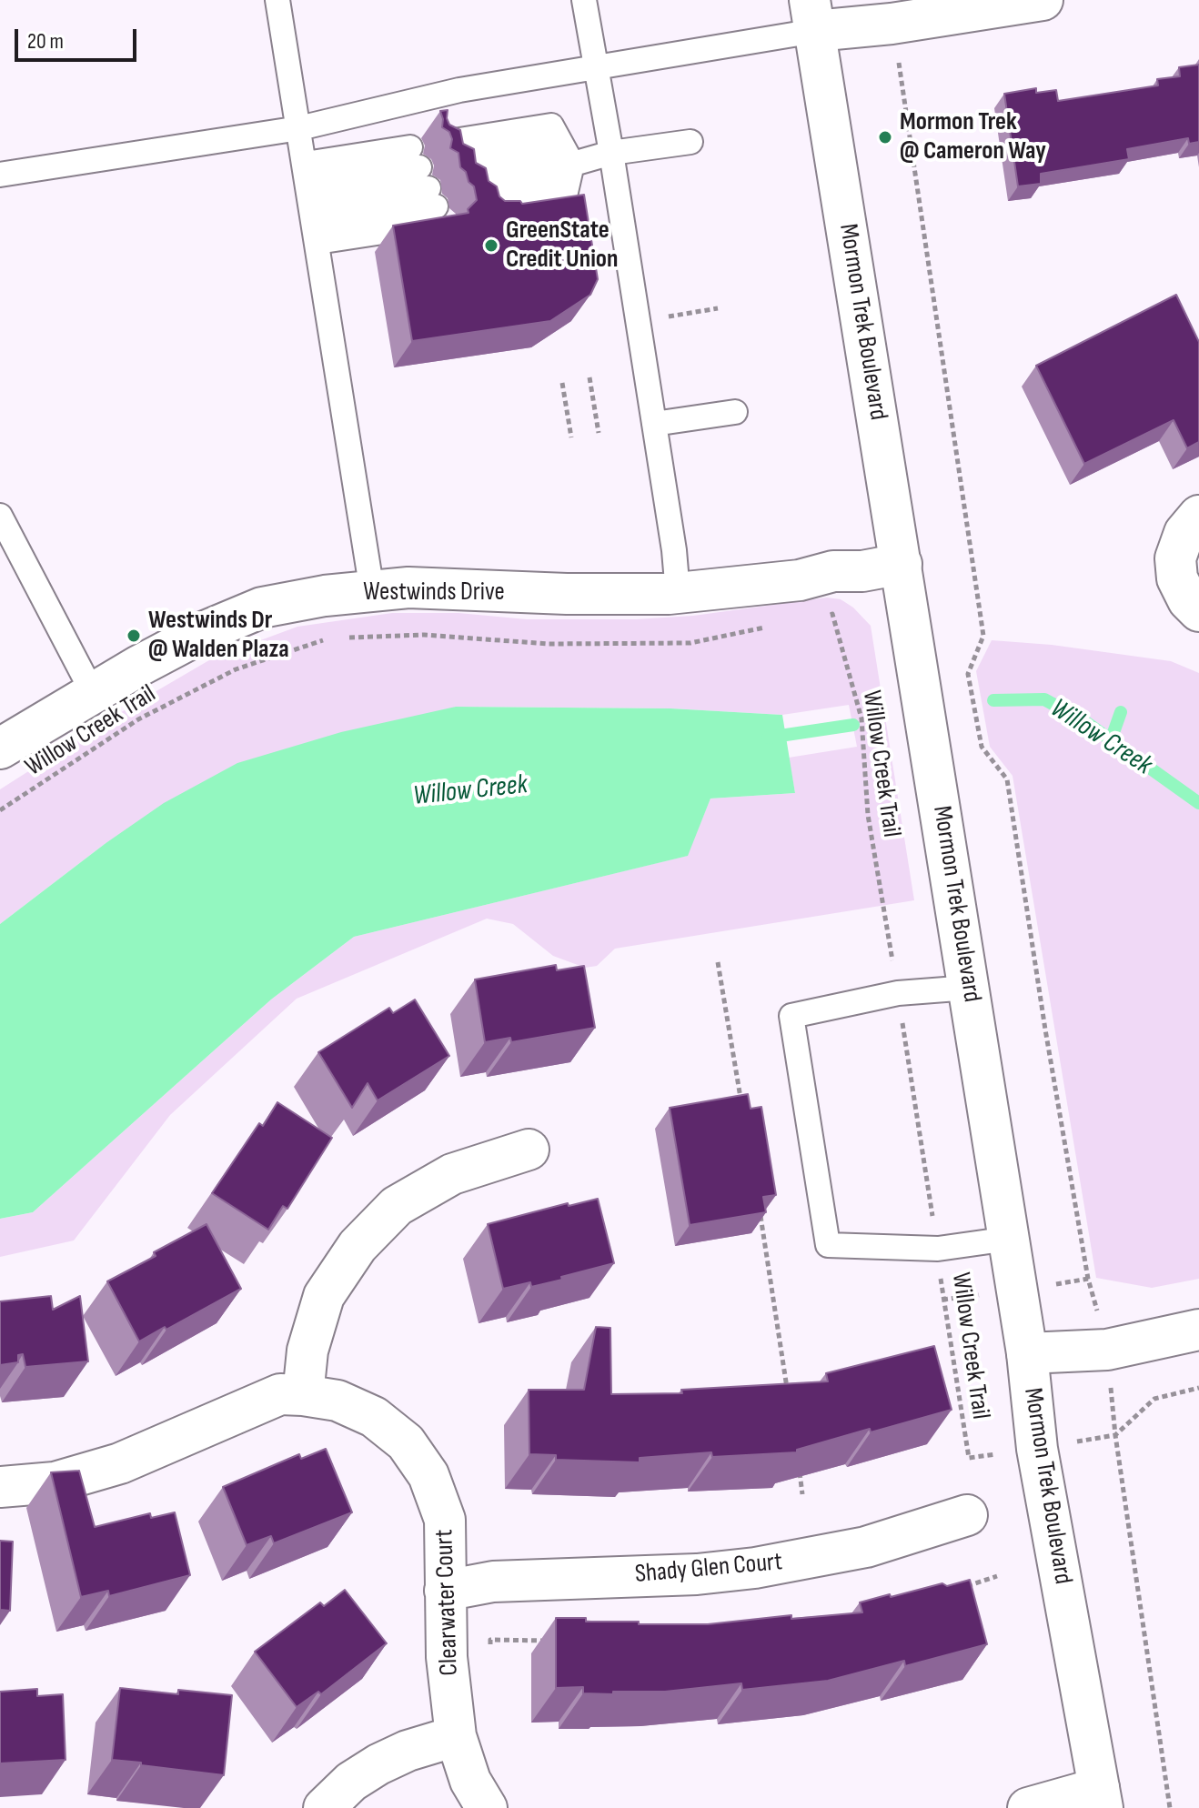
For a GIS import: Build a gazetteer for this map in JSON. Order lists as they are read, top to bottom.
{
  "streets": {
    "street": [
      "Mormon Trek Boulevard",
      "Westwinds Drive",
      "Shady Glen Court",
      "Clearwater Court"
    ],
    "path": ["Willow Creek Trail"]
  },
  "crossings": [
    ["Mormon Trek Boulevard", "Westwinds Drive"],
    ["Mormon Trek Boulevard", "Willow Creek Trail"],
    ["Shady Glen Court", "Clearwater Court"]
  ],
  "water": ["Willow Creek"],
  "places": ["Mormon Trek @ Cameron Way", "GreenState Credit Union", "Westwinds Dr @ Walden Plaza"],
  "scale_bar": "20 m"
}
